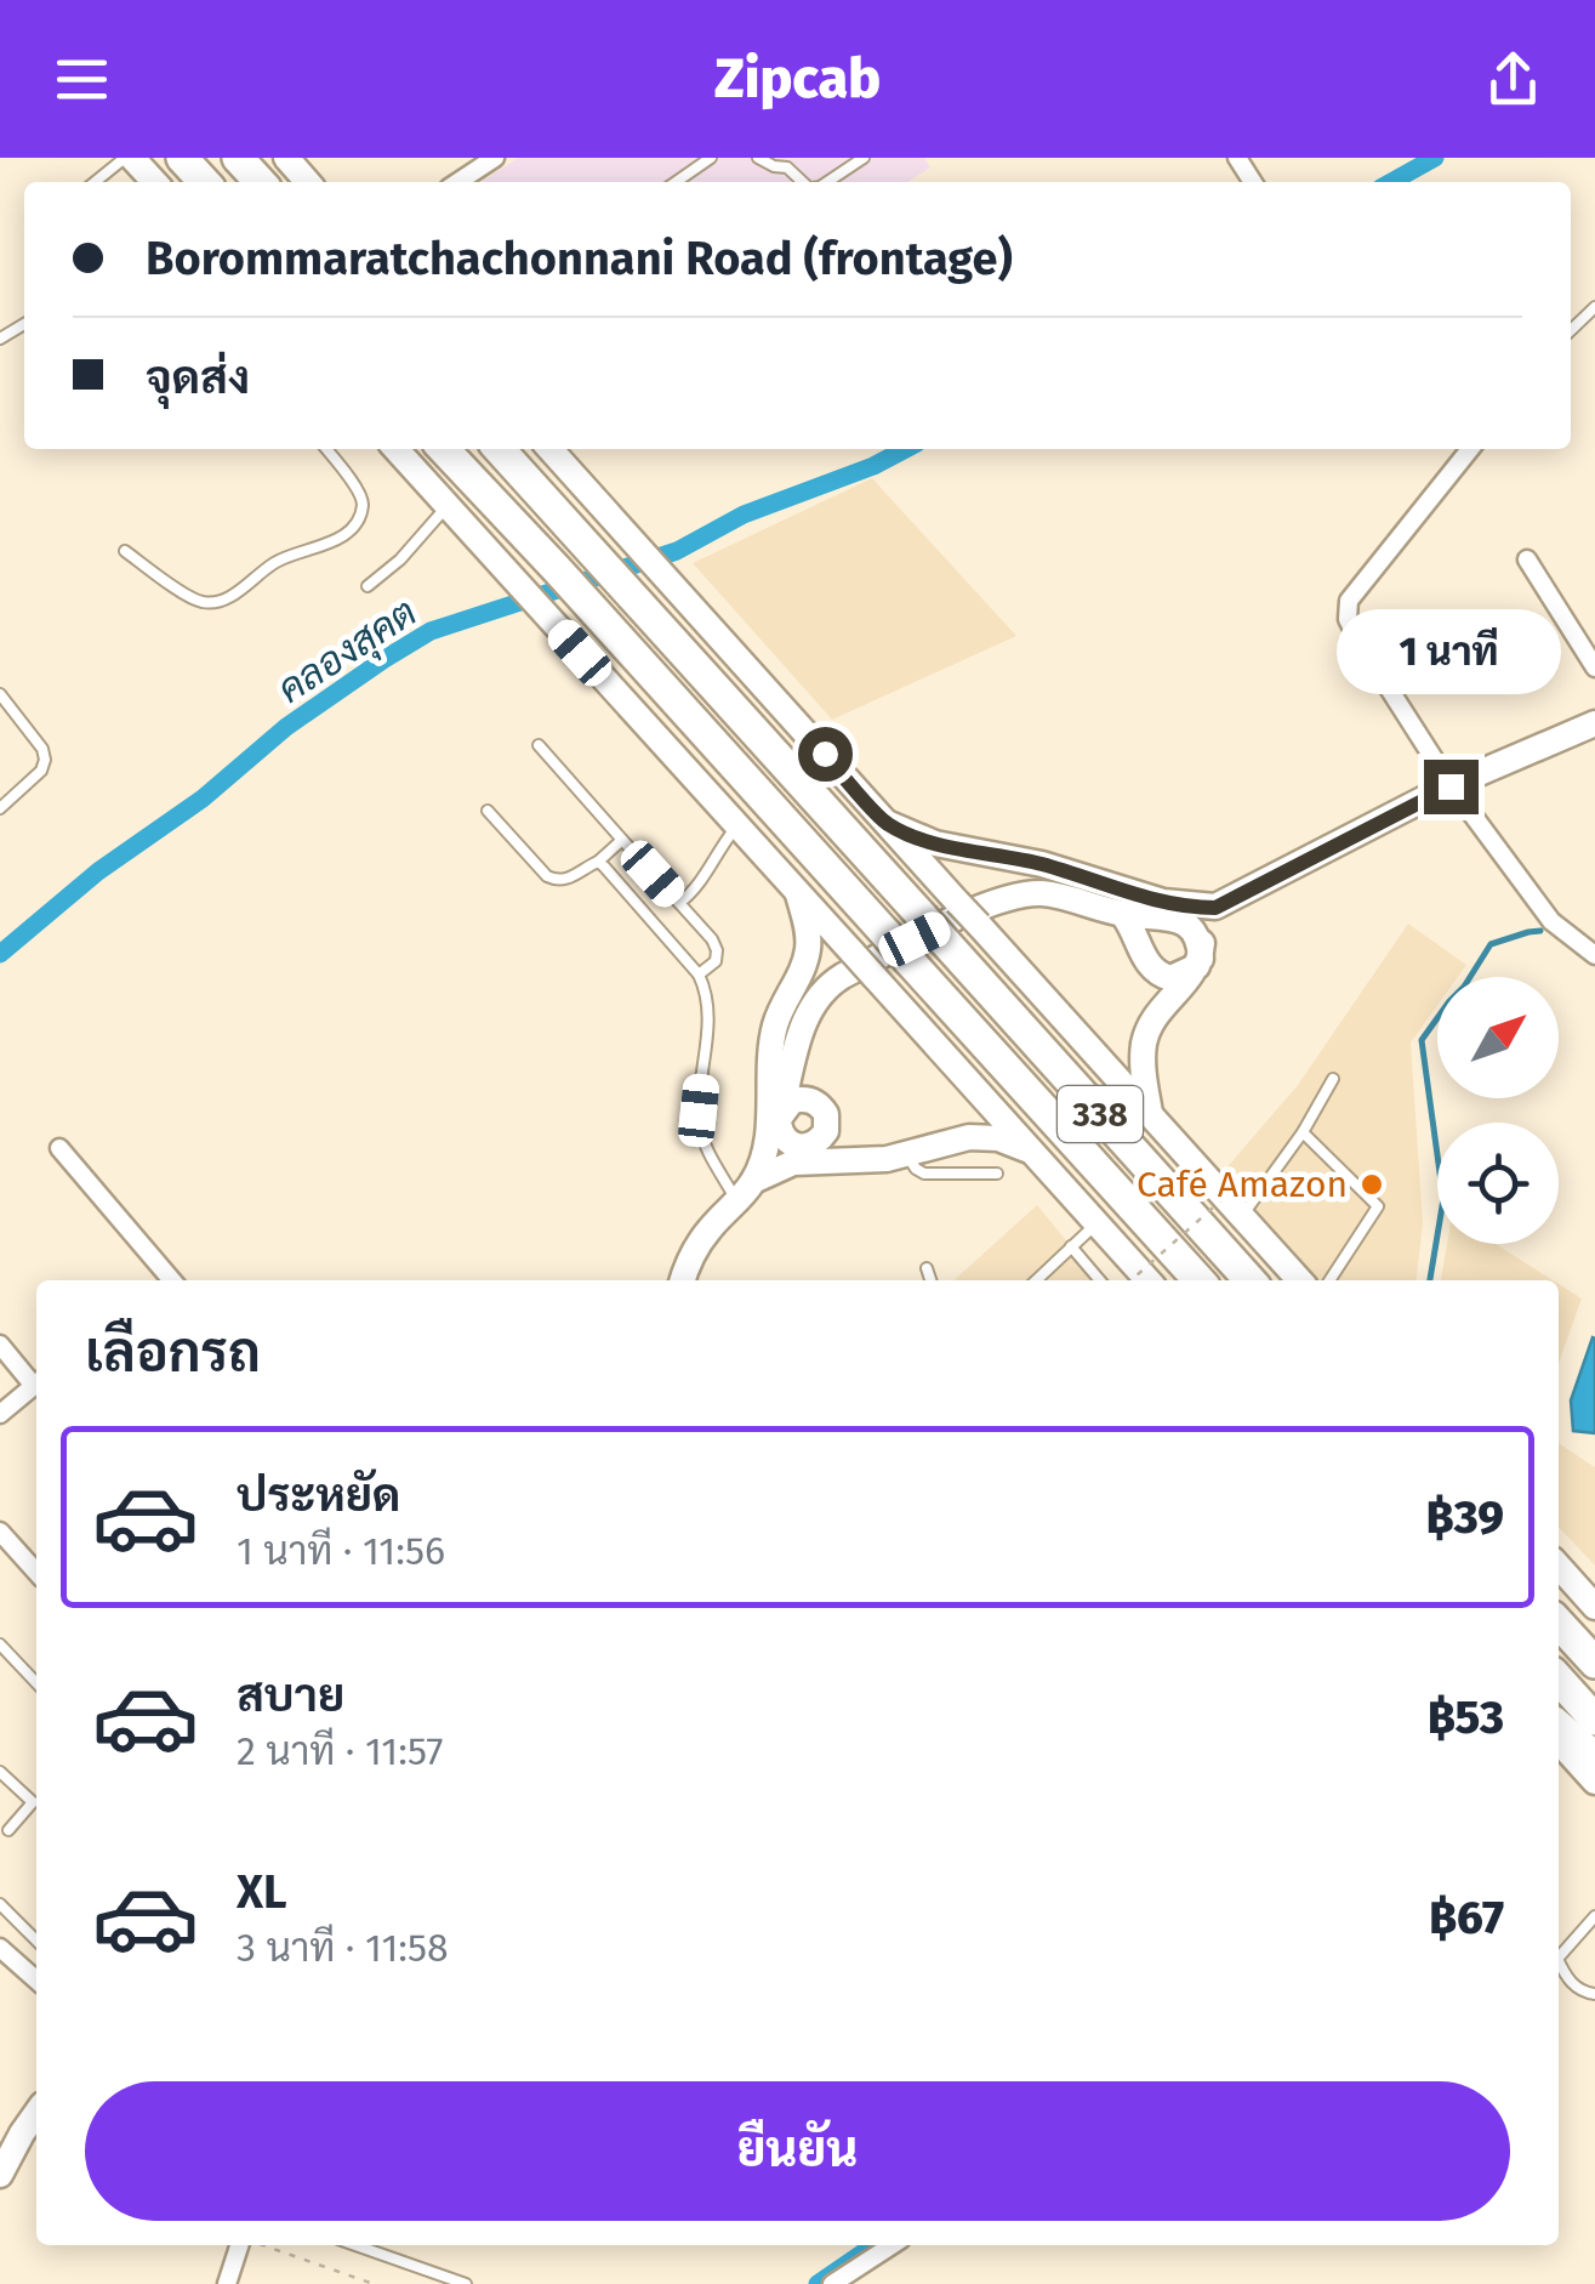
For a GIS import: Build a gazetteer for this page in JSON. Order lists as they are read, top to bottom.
{
  "streets": {
    "highway": ["338"]
  },
  "water": ["คลองสุคต"],
  "places": ["Café Amazon"],
  "north": "top right",
  "page": {
    "header": "Zipcab",
    "banner": ["Borommaratchachonnani Road (frontage)", "จุดส่ง"],
    "bubble": "1 นาที",
    "heading": "เลือกรถ",
    "list": [
      {
        "name": "ประหยัด",
        "note": "1 นาที · 11:56",
        "value": "฿39"
      },
      {
        "name": "สบาย",
        "note": "2 นาที · 11:57",
        "value": "฿53"
      },
      {
        "name": "XL",
        "note": "3 นาที · 11:58",
        "value": "฿67"
      }
    ],
    "buttons": "ยืนยัน"
  }
}
